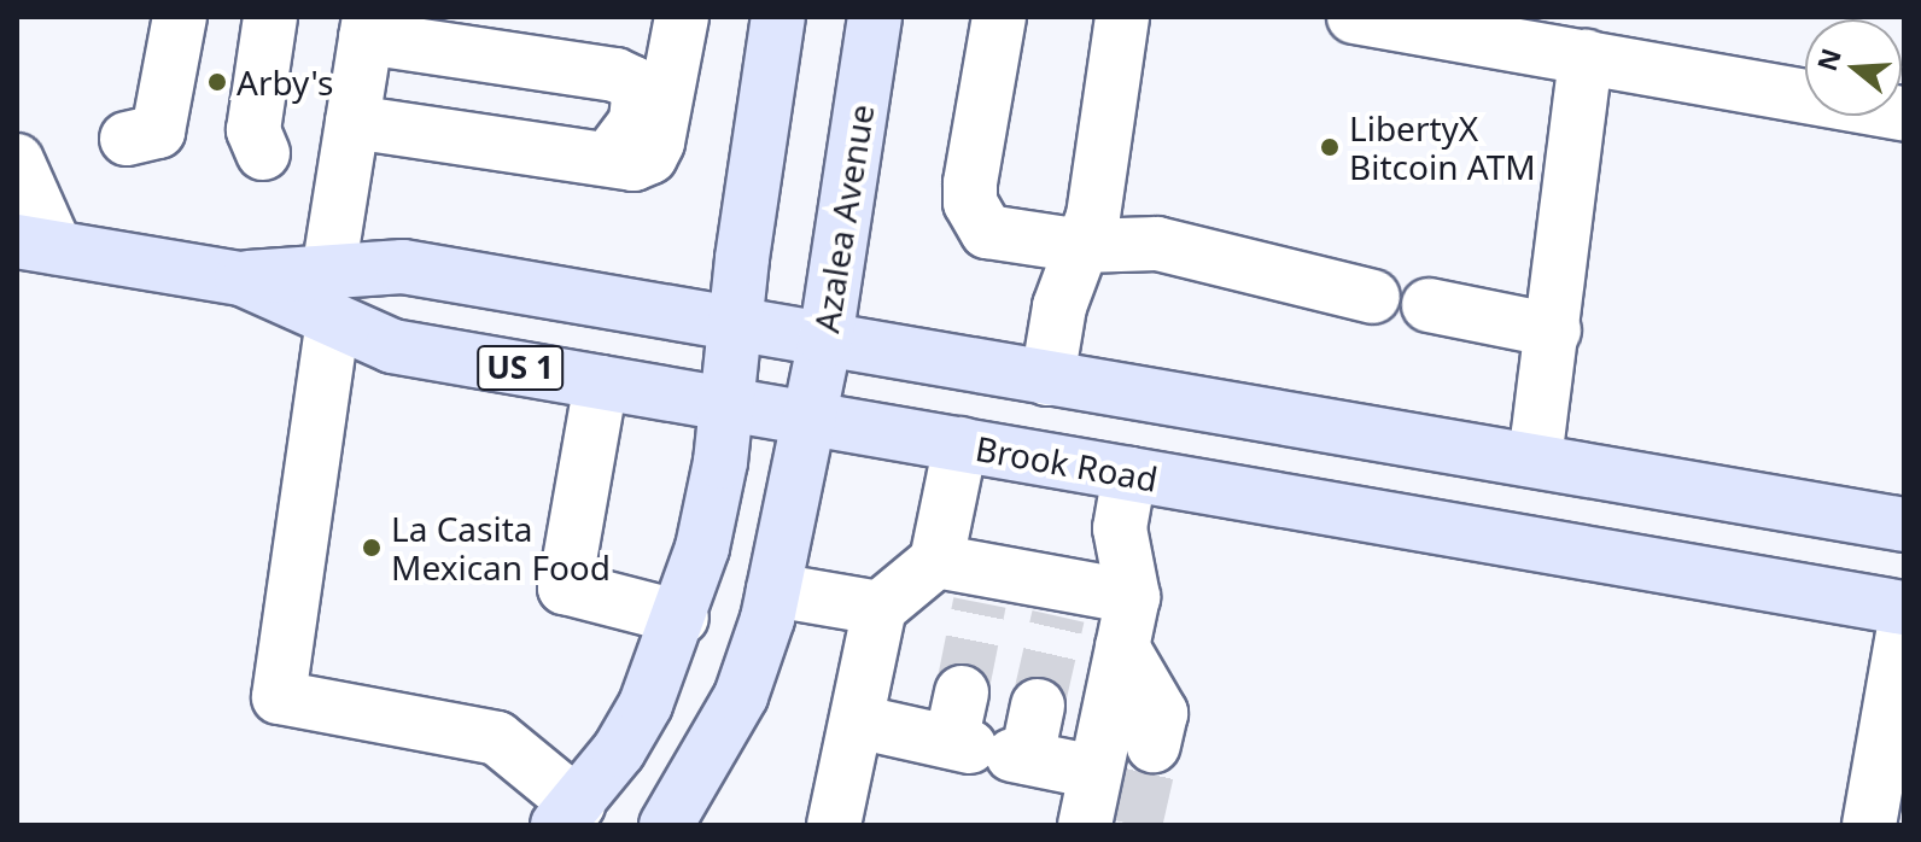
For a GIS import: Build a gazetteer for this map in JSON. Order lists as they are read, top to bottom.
{
  "streets": {
    "main road": ["Azalea Avenue", "US 1", "Brook Road"]
  },
  "crossings": [
    ["Azalea Avenue", "Brook Road"]
  ],
  "places": ["Arby's", "LibertyX Bitcoin ATM", "La Casita Mexican Food"],
  "north": "left"
}
